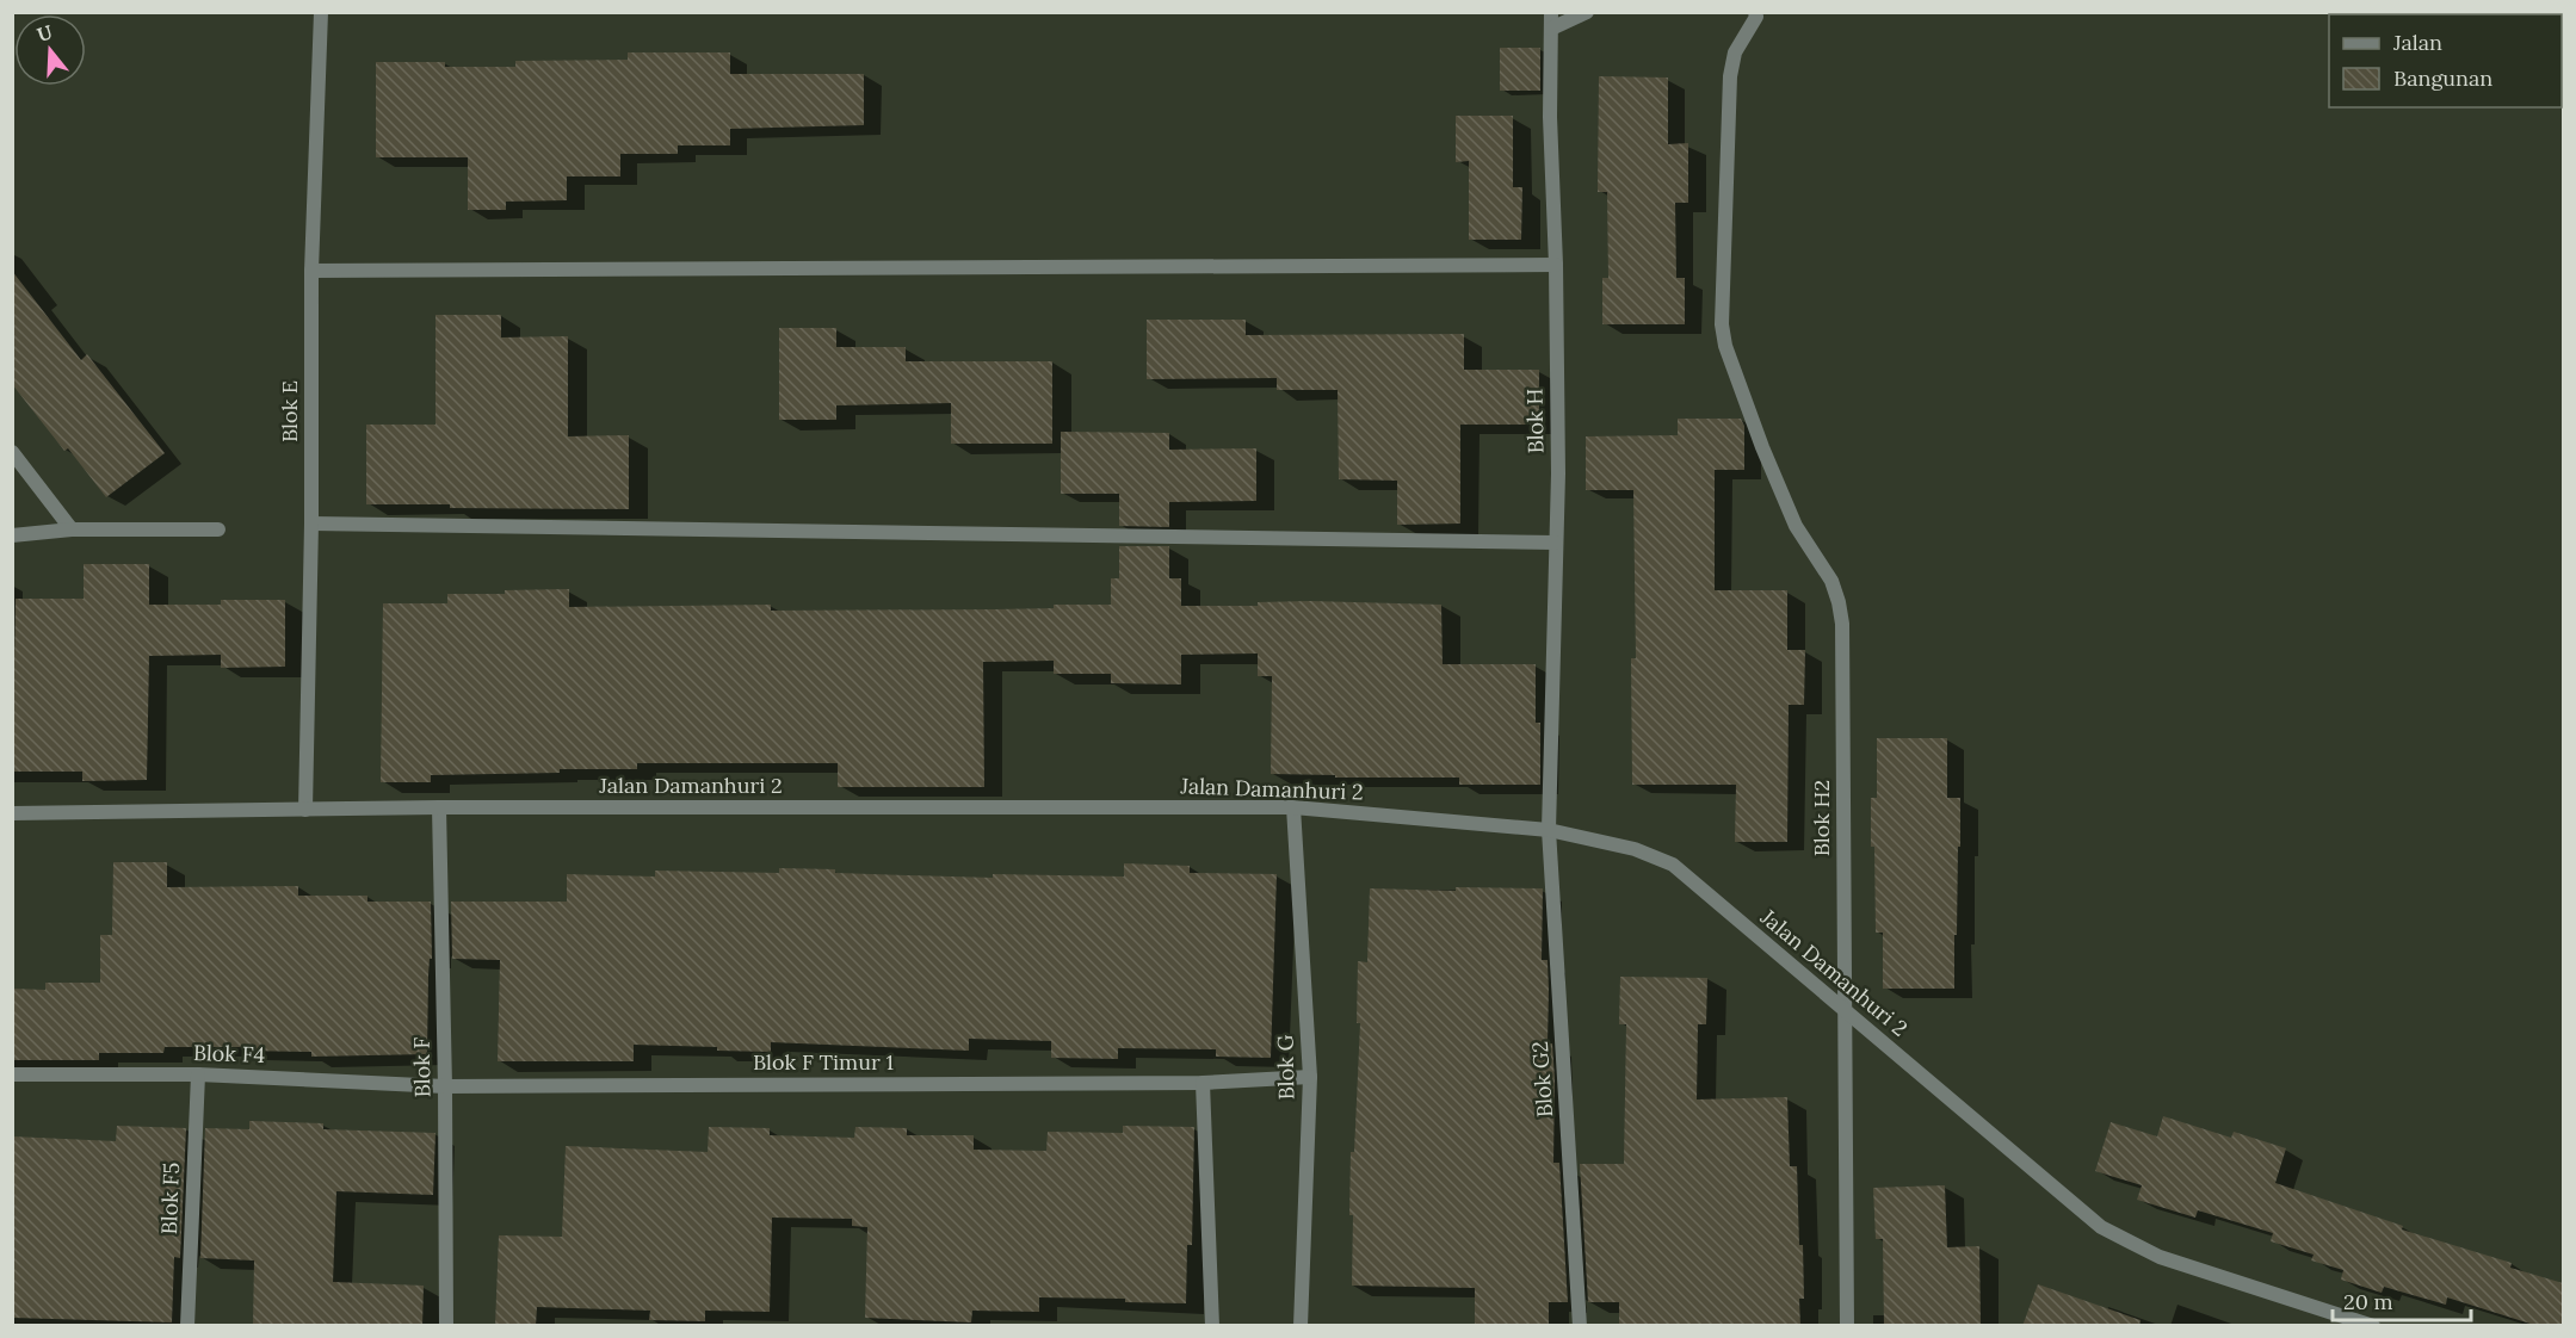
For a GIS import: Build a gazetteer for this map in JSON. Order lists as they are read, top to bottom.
{
  "streets": {
    "street": [
      "Blok E",
      "Blok H",
      "Jalan Damanhuri 2",
      "Blok H2",
      "Blok F4",
      "Blok F Timur 1",
      "Blok F",
      "Blok G",
      "Blok G2",
      "Blok F5"
    ]
  },
  "crossings": [
    ["Blok E", "Jalan Damanhuri 2"],
    ["Blok H", "Jalan Damanhuri 2"],
    ["Blok H", "Blok G2"],
    ["Jalan Damanhuri 2", "Blok H2"],
    ["Jalan Damanhuri 2", "Blok F"],
    ["Jalan Damanhuri 2", "Blok G"],
    ["Jalan Damanhuri 2", "Blok G2"],
    ["Blok F4", "Blok F Timur 1"],
    ["Blok F4", "Blok F"],
    ["Blok F4", "Blok F5"],
    ["Blok F Timur 1", "Blok F"],
    ["Blok F Timur 1", "Blok G"]
  ],
  "legend": ["Jalan", "Bangunan"],
  "scale_bar": "20 m",
  "north": "top"
}
